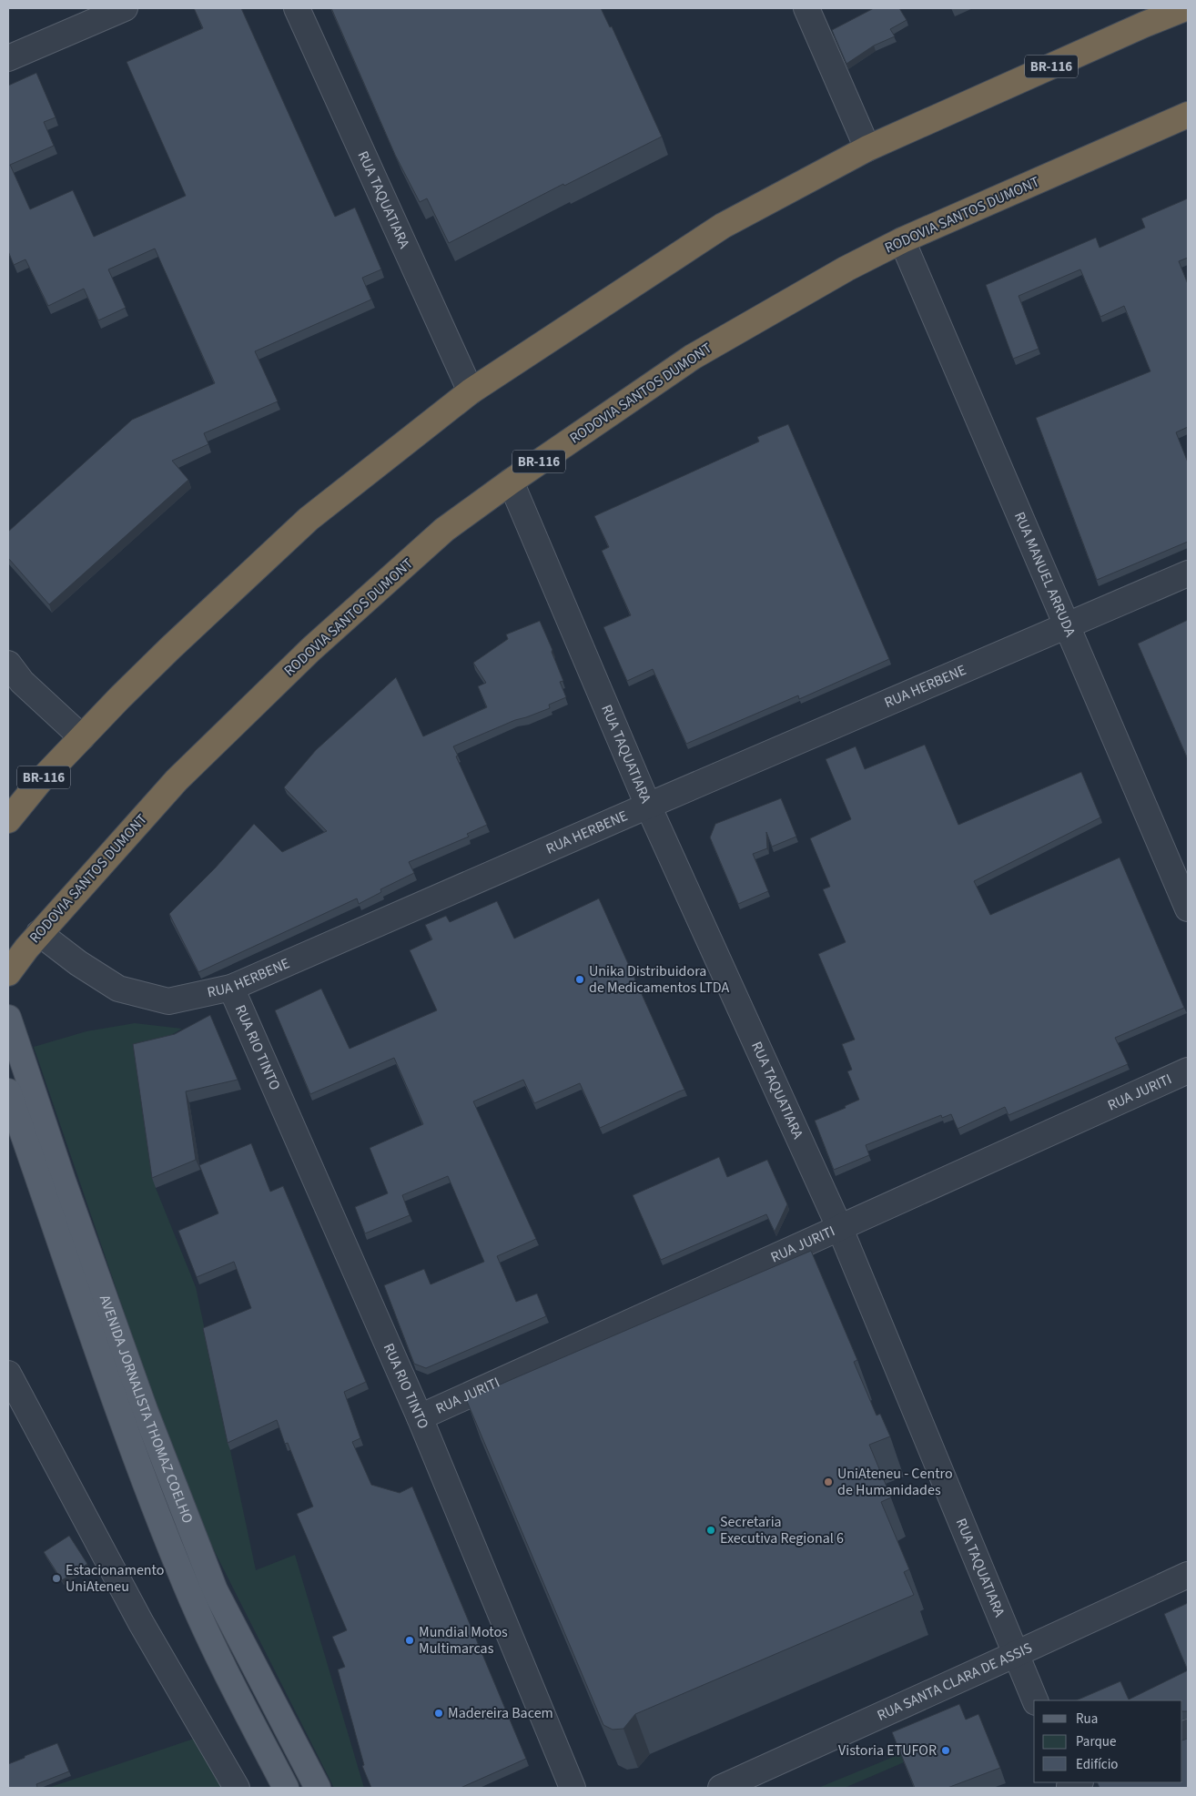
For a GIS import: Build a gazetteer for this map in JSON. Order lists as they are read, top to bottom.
{
  "streets": {
    "highway": ["BR-116", "RODOVIA SANTOS DUMONT"],
    "main road": ["AVENIDA JORNALISTA THOMAZ COELHO"],
    "street": [
      "RUA TAQUATIARA",
      "RUA MANUEL ARRUDA",
      "RUA HERBENE",
      "RUA RIO TINTO",
      "RUA JURITI",
      "RUA SANTA CLARA DE ASSIS"
    ]
  },
  "crossings": [
    ["BR-116", "RUA TAQUATIARA"],
    ["RUA TAQUATIARA", "RODOVIA SANTOS DUMONT"],
    ["RUA TAQUATIARA", "RUA HERBENE"],
    ["RUA TAQUATIARA", "RUA JURITI"],
    ["RUA TAQUATIARA", "RUA SANTA CLARA DE ASSIS"],
    ["RODOVIA SANTOS DUMONT", "RUA MANUEL ARRUDA"],
    ["RODOVIA SANTOS DUMONT", "RUA HERBENE"],
    ["RUA MANUEL ARRUDA", "RUA HERBENE"],
    ["RUA HERBENE", "RUA RIO TINTO"],
    ["RUA RIO TINTO", "RUA JURITI"]
  ],
  "places": [
    "Unika Distribuidora de Medicamentos LTDA",
    "UniAteneu - Centro de Humanidades",
    "Secretaria Executiva Regional 6",
    "Estacionamento UniAteneu",
    "Mundial Motos Multimarcas",
    "Madereira Bacem",
    "Vistoria ETUFOR"
  ],
  "legend": ["Rua", "Parque", "Edifício"]
}
